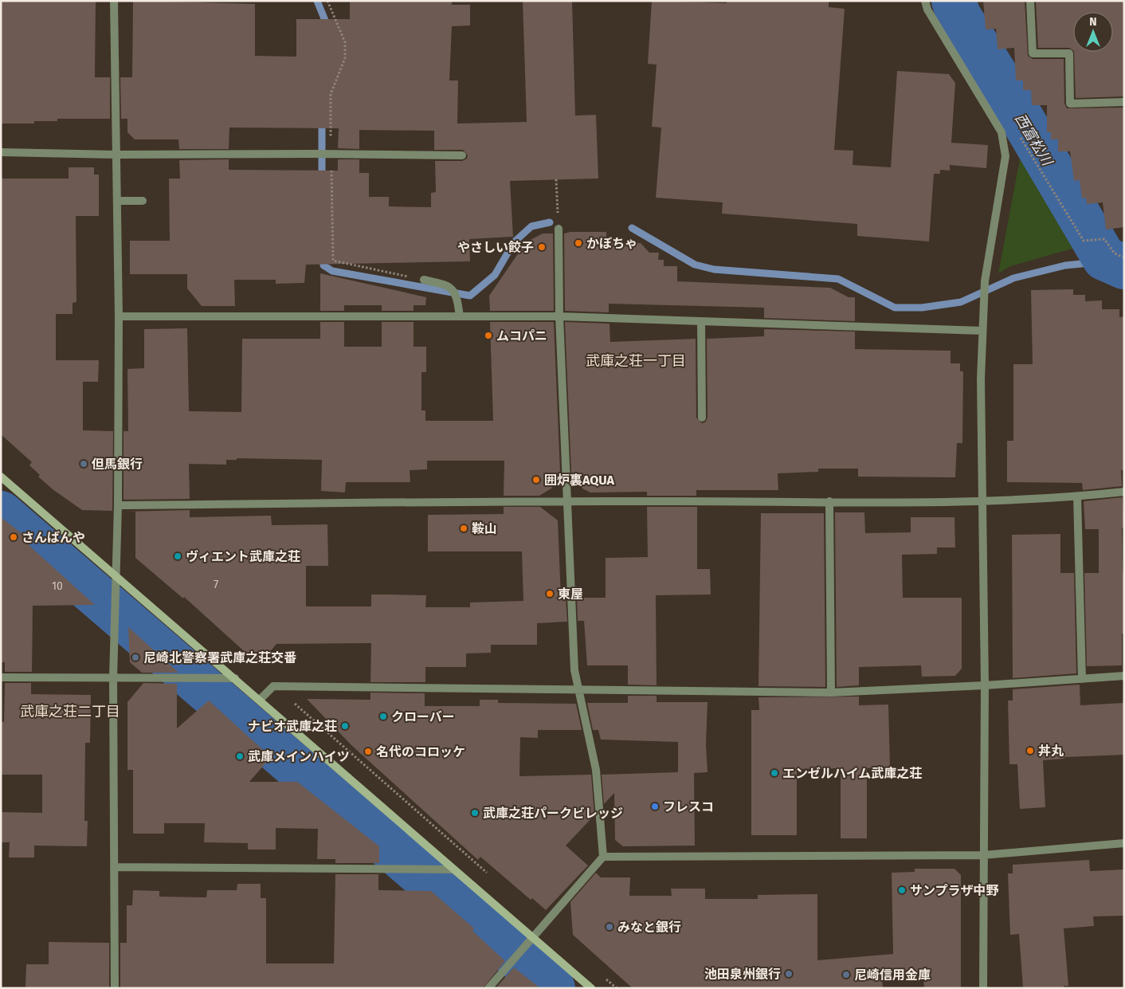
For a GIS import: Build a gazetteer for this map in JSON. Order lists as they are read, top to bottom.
{
  "districts": ["武庫之荘一丁目", "武庫之荘二丁目"],
  "water": ["西富松川"],
  "places": [
    "かぼちゃ",
    "やさしい餃子",
    "ムコパニ",
    "但馬銀行",
    "囲炉裏AQUA",
    "鞍山",
    "さんばんや",
    "ヴィエント武庫之荘",
    "東屋",
    "尼崎北警察署武庫之荘交番",
    "クローバー",
    "ナビオ武庫之荘",
    "丼丸",
    "名代のコロッケ",
    "武庫メインハイツ",
    "エンゼルハイム武庫之荘",
    "フレスコ",
    "武庫之荘パークビレッジ",
    "サンプラザ中野",
    "みなと銀行",
    "池田泉州銀行",
    "尼崎信用金庫"
  ],
  "house_numbers": ["7", "10"],
  "north": "top"
}
